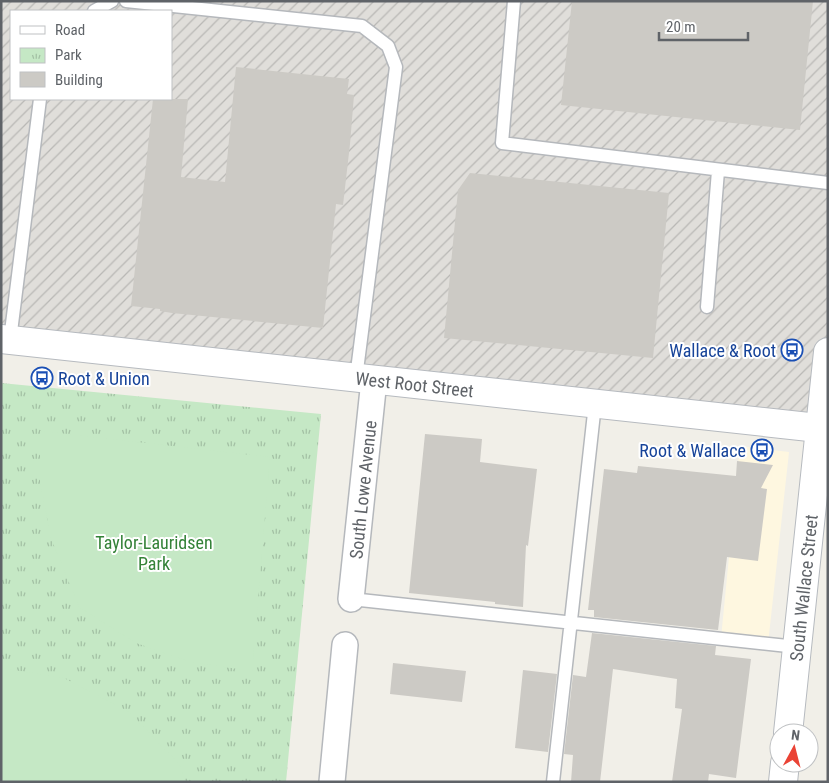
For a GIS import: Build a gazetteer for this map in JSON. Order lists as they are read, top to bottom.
{
  "streets": {
    "street": ["West Root Street", "South Lowe Avenue", "South Wallace Street"]
  },
  "crossings": [
    ["West Root Street", "South Lowe Avenue"],
    ["West Root Street", "South Wallace Street"]
  ],
  "parks": ["Taylor-Lauridsen Park"],
  "places": {
    "bus stop": ["Wallace & Root", "Root & Union", "Root & Wallace"]
  },
  "legend": ["Road", "Park", "Building"],
  "scale_bar": "20 m",
  "north": "top"
}
